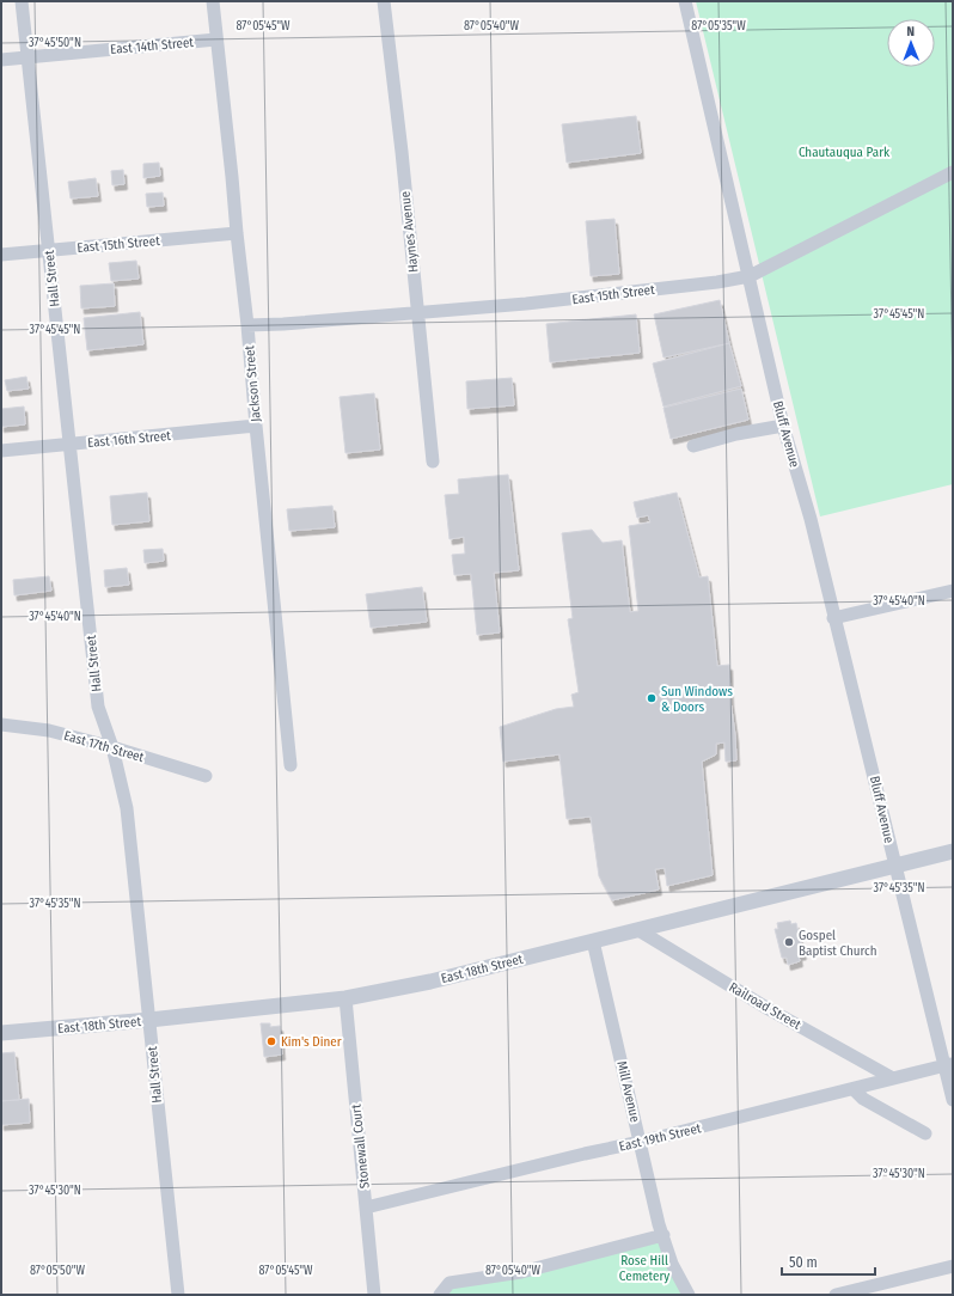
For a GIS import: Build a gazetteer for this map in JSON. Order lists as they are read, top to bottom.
{
  "streets": {
    "street": [
      "East 14th Street",
      "Haynes Avenue",
      "East 15th Street",
      "Hall Street",
      "Jackson Street",
      "Bluff Avenue",
      "East 16th Street",
      "East 17th Street",
      "East 18th Street",
      "Railroad Street",
      "Mill Avenue",
      "East 19th Street",
      "Stonewall Court"
    ]
  },
  "crossings": [
    ["East 14th Street", "Hall Street"],
    ["East 14th Street", "Jackson Street"],
    ["Haynes Avenue", "East 15th Street"],
    ["East 15th Street", "Hall Street"],
    ["East 15th Street", "Jackson Street"],
    ["East 15th Street", "Bluff Avenue"],
    ["Hall Street", "East 16th Street"],
    ["Hall Street", "East 17th Street"],
    ["Hall Street", "East 18th Street"],
    ["Jackson Street", "East 16th Street"],
    ["Bluff Avenue", "East 18th Street"],
    ["Bluff Avenue", "East 19th Street"],
    ["East 18th Street", "Railroad Street"],
    ["East 18th Street", "Mill Avenue"],
    ["East 18th Street", "Stonewall Court"],
    ["Railroad Street", "East 19th Street"],
    ["Mill Avenue", "East 19th Street"],
    ["East 19th Street", "Stonewall Court"]
  ],
  "parks": ["Chautauqua Park", "Rose Hill Cemetery"],
  "places": ["Sun Windows & Doors", "Gospel Baptist Church", "Kim's Diner"],
  "scale_bar": "50 m",
  "north": "top",
  "coordinates": [
    "87°05'45\"W",
    "87°05'40\"W",
    "87°05'35\"W",
    "37°45'50\"N",
    "37°45'45\"N",
    "37°45'40\"N",
    "37°45'35\"N",
    "37°45'30\"N",
    "87°05'50\"W"
  ]
}
